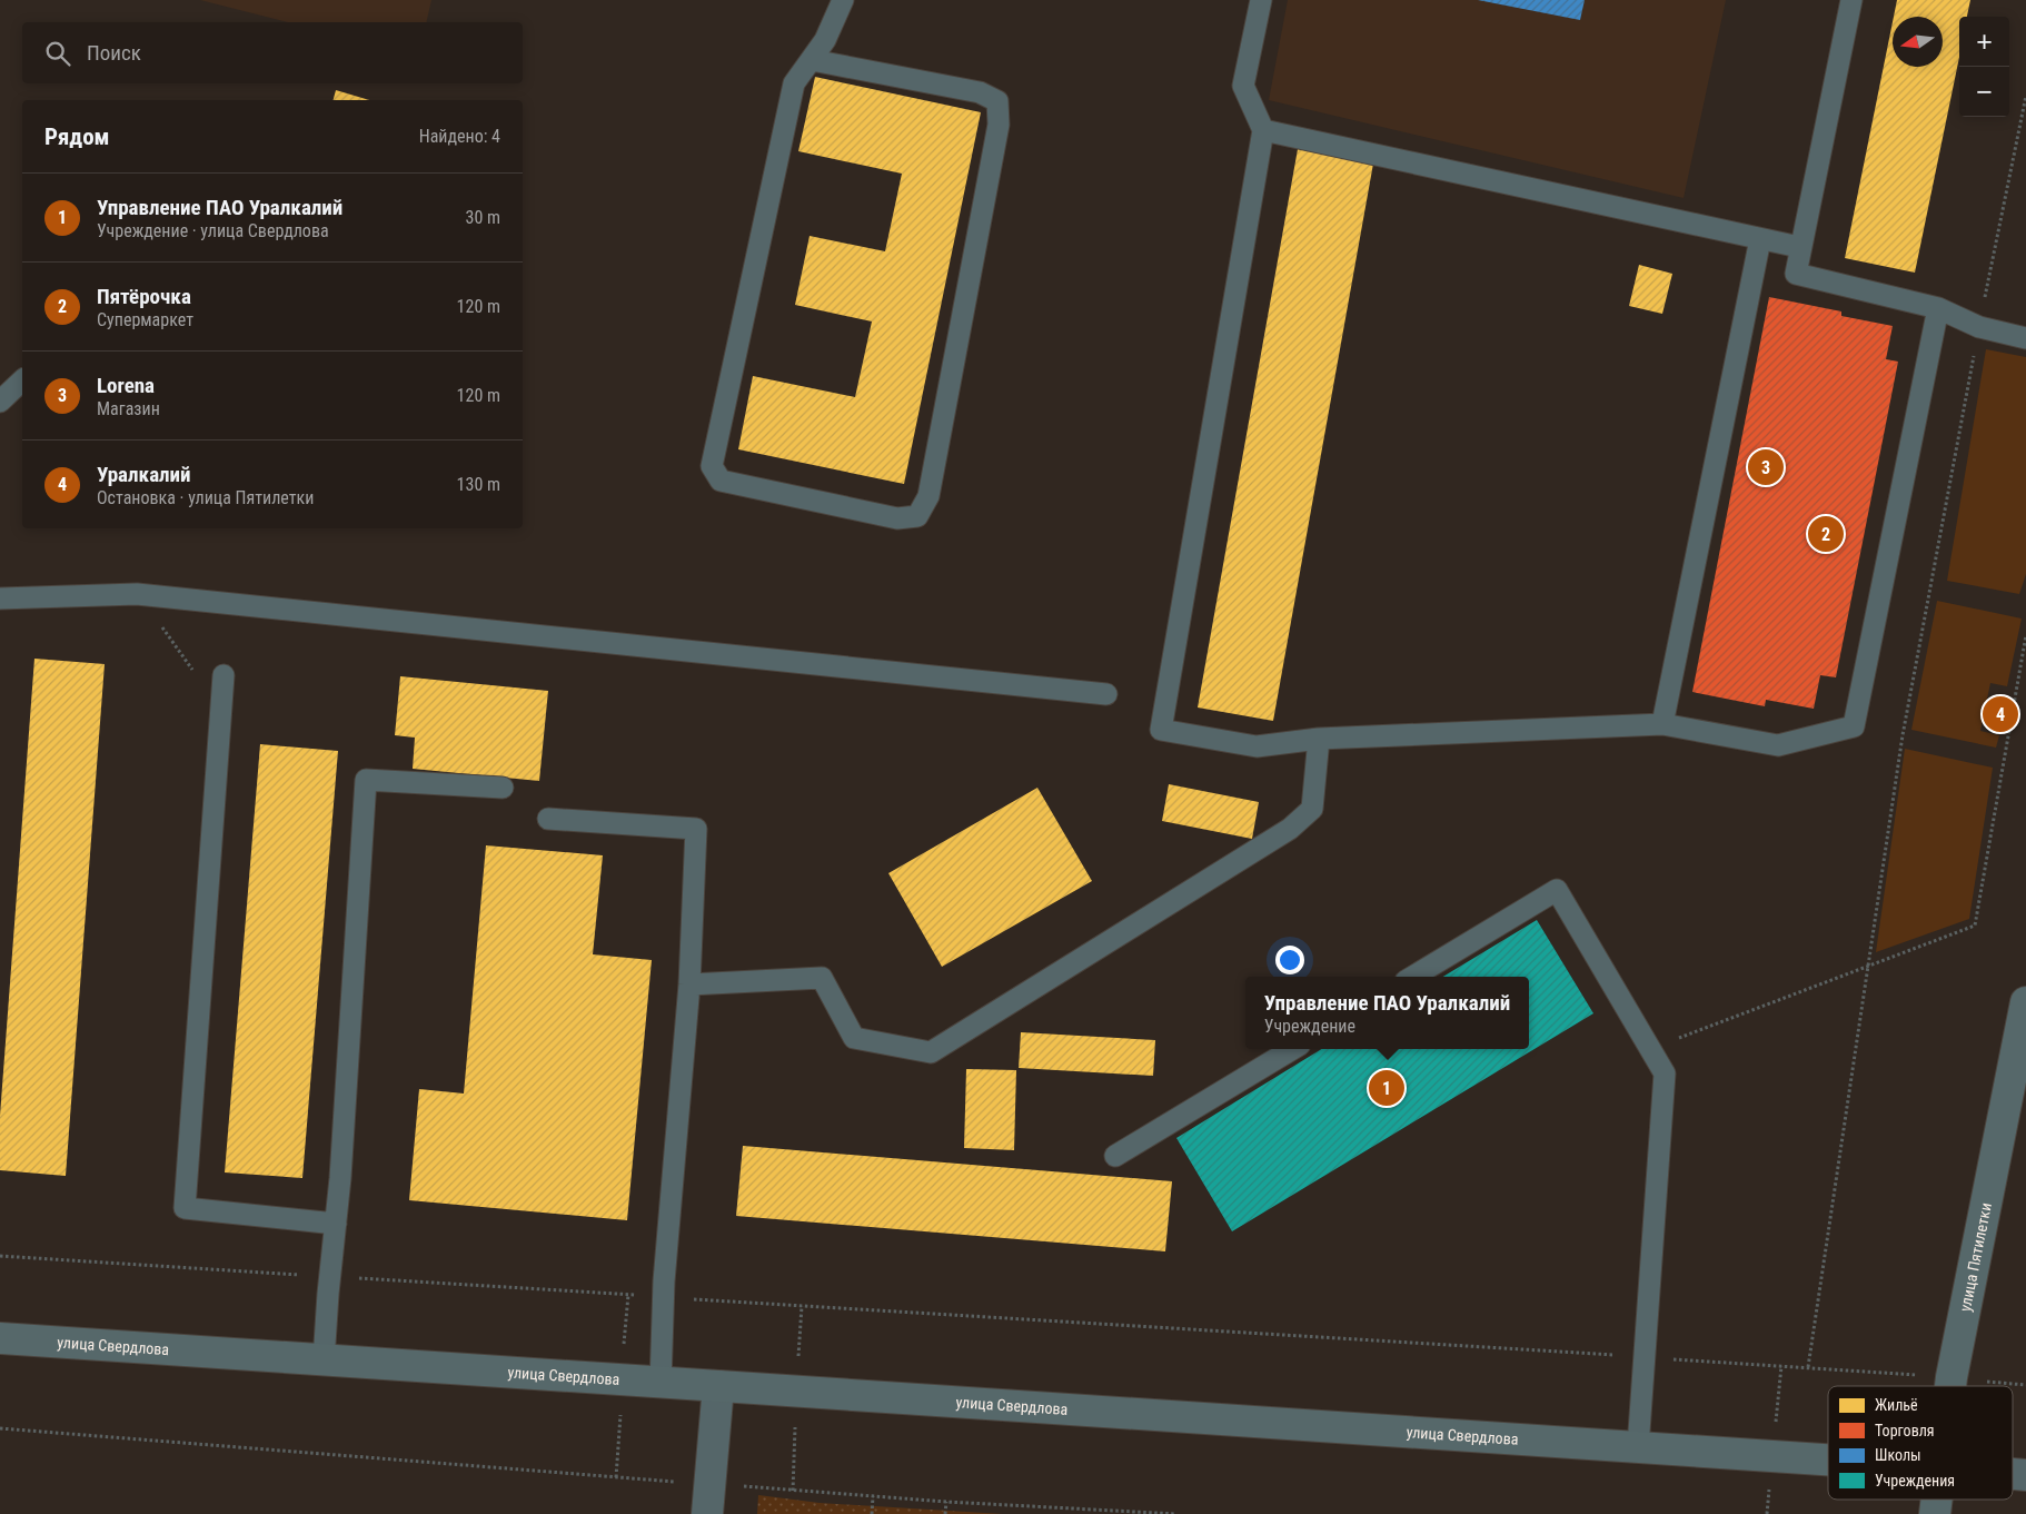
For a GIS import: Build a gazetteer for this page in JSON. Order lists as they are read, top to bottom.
{
  "streets": {
    "main road": ["улица Пятилетки", "улица Свердлова"]
  },
  "legend": [
    "Жильё",
    "Торговля",
    "Школы",
    "Учреждения"
  ],
  "north": "left",
  "page": {
    "map_buttons": ["+", "−"],
    "search": "Поиск",
    "heading": ["Рядом", "Найдено: 4"],
    "list": [
      {
        "mark": "1",
        "name": "Управление ПАО Уралкалий",
        "note": "Учреждение · улица Свердлова",
        "value": "30 m"
      },
      {
        "mark": "2",
        "name": "Пятёрочка",
        "note": "Супермаркет",
        "value": "120 m"
      },
      {
        "mark": "3",
        "name": "Lorena",
        "note": "Магазин",
        "value": "120 m"
      },
      {
        "mark": "4",
        "name": "Уралкалий",
        "note": "Остановка · улица Пятилетки",
        "value": "130 m"
      }
    ],
    "pins": [
      "3",
      "2",
      "4",
      "1"
    ],
    "popup": ["Управление ПАО Уралкалий", "Учреждение"]
  }
}
